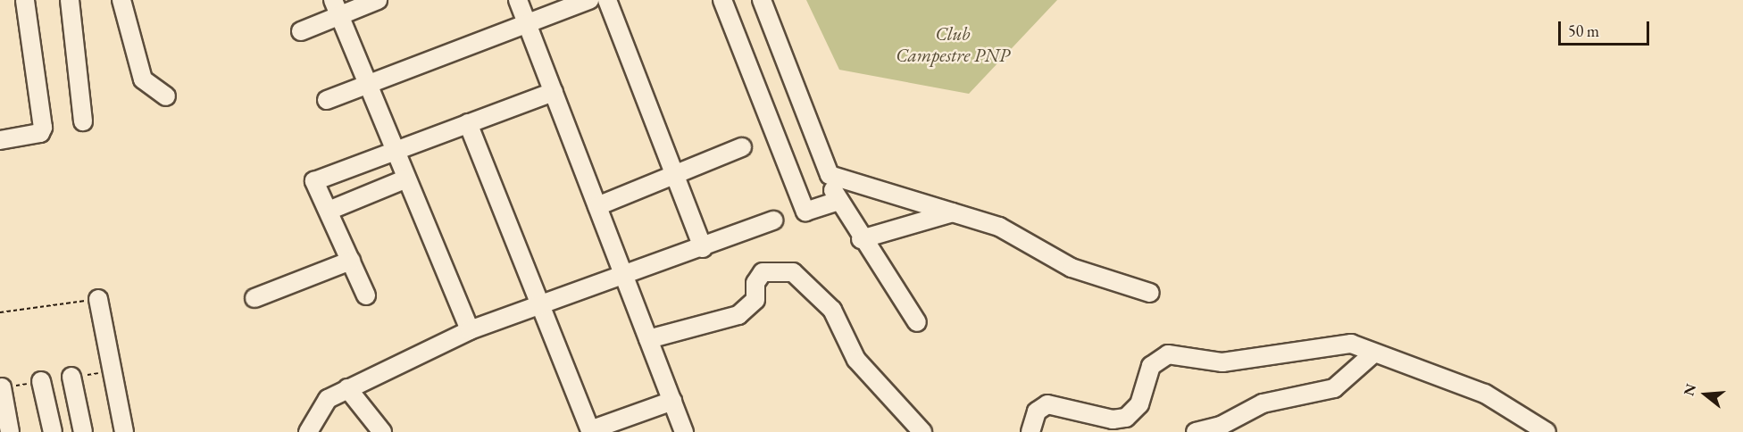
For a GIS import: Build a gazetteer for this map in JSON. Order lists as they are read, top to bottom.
{
  "parks": ["Club Campestre PNP"],
  "scale_bar": "50 m",
  "north": "left"
}
